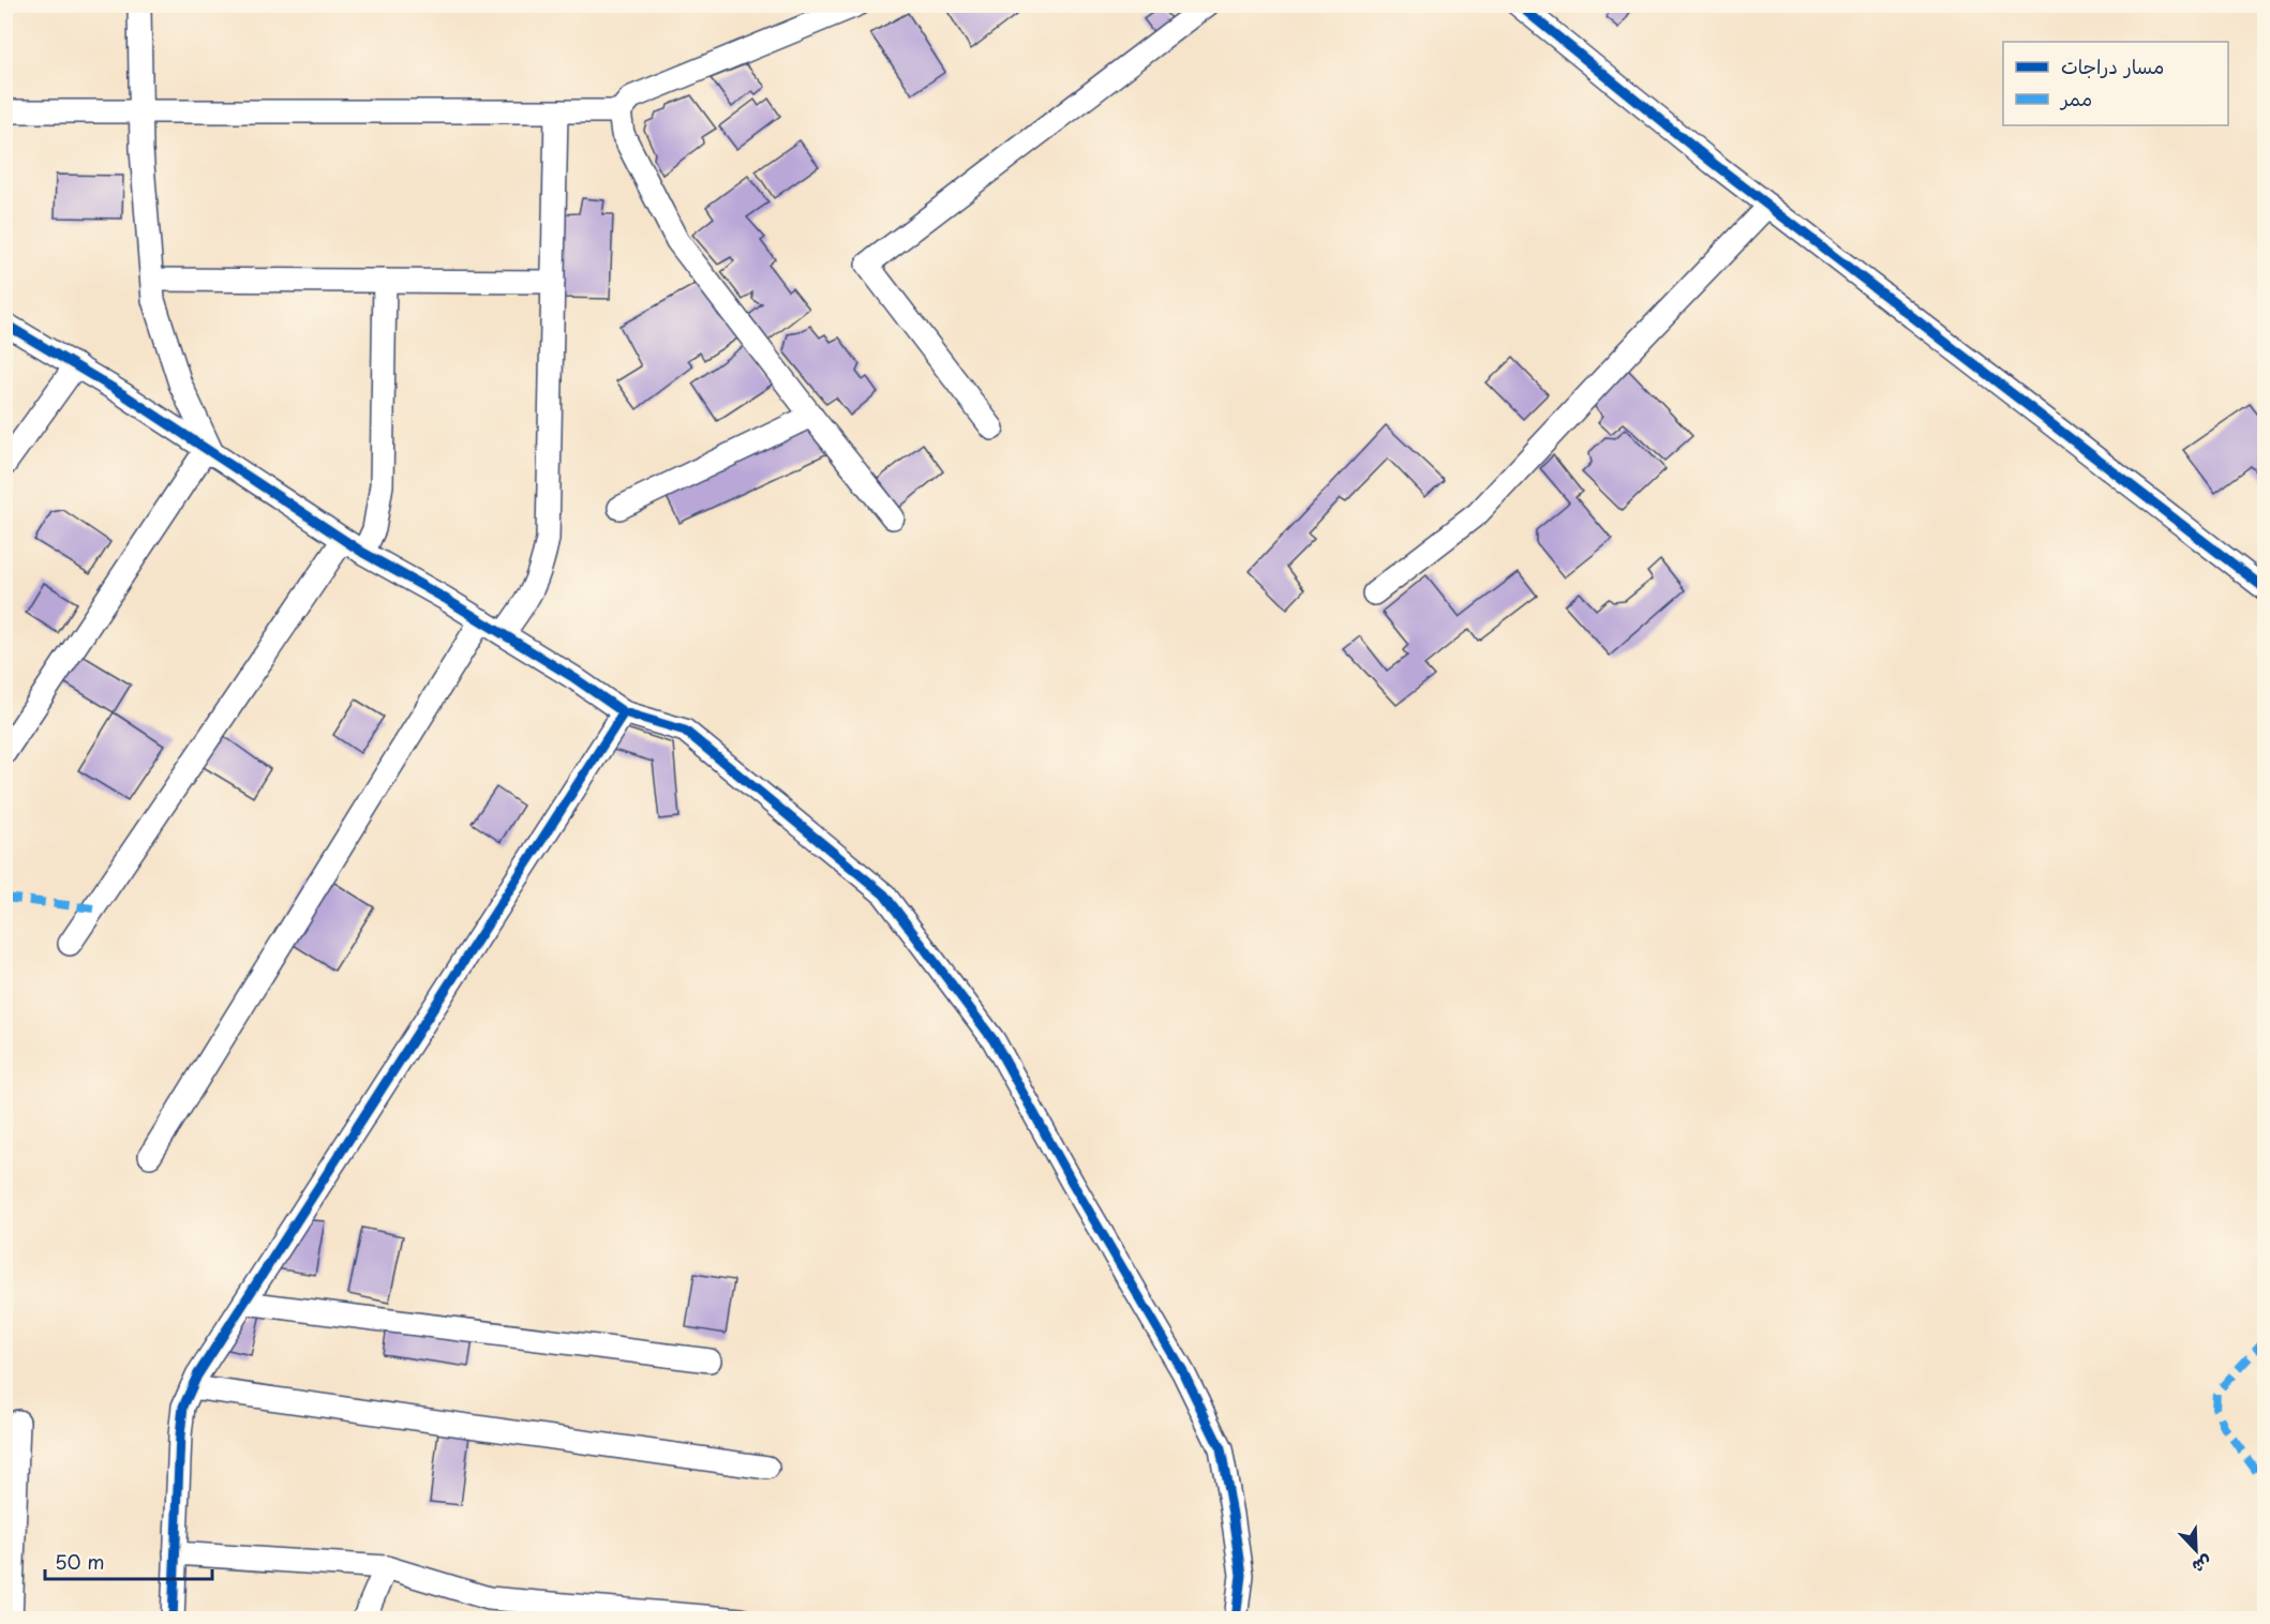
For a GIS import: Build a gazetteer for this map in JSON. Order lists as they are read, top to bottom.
{
  "legend": ["مسار دراجات", "ممر"],
  "scale_bar": "50 m",
  "north": "bottom right"
}
